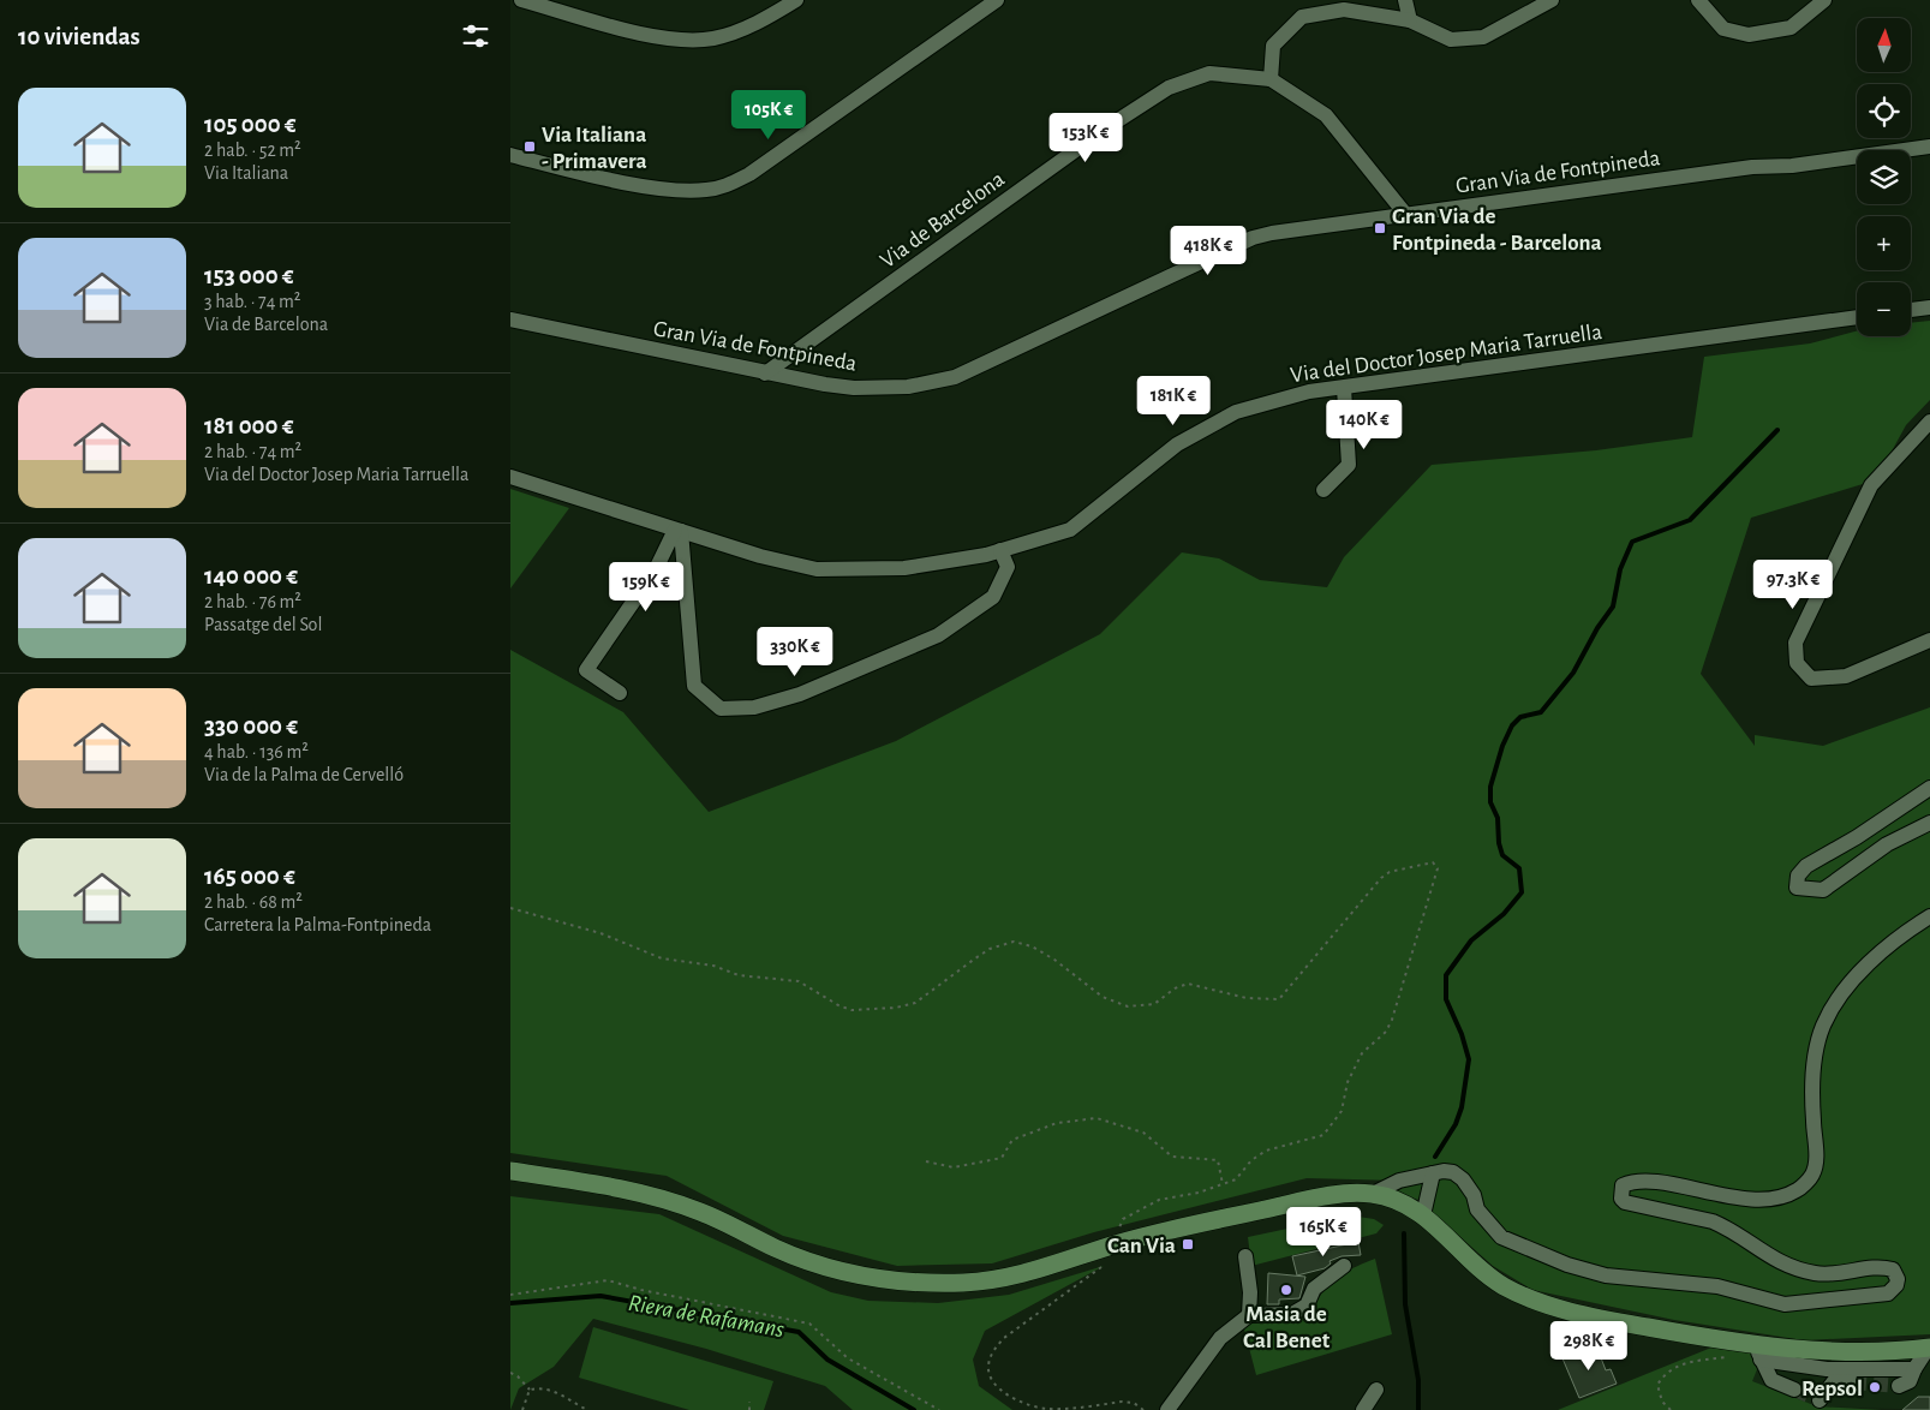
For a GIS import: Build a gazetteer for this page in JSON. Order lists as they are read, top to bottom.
{
  "streets": {
    "street": ["Gran Via de Fontpineda", "Via de Barcelona", "Via del Doctor Josep Maria Tarruella"]
  },
  "crossings": [
    ["Gran Via de Fontpineda", "Via de Barcelona"]
  ],
  "water": ["Riera de Rafamans"],
  "places": {
    "transit": ["Via Italiana - Primavera", "Gran Via de Fontpineda - Barcelona", "Can Via"],
    "other": ["Masia de Cal Benet", "Repsol"]
  },
  "north": "top",
  "page": {
    "heading": "10 viviendas",
    "map_buttons": ["+", "−"],
    "list": [
      {
        "name": "105 000 €",
        "note": "2 hab. · 52 m² · Via Italiana"
      },
      {
        "name": "153 000 €",
        "note": "3 hab. · 74 m² · Via de Barcelona"
      },
      {
        "name": "181 000 €",
        "note": "2 hab. · 74 m² · Via del Doctor Josep Maria Tarruella"
      },
      {
        "name": "140 000 €",
        "note": "2 hab. · 76 m² · Passatge del Sol"
      },
      {
        "name": "330 000 €",
        "note": "4 hab. · 136 m² · Via de la Palma de Cervelló"
      },
      {
        "name": "165 000 €",
        "note": "2 hab. · 68 m² · Carretera la Palma-Fontpineda"
      }
    ],
    "price": [
      "105K €",
      "153K €",
      "418K €",
      "181K €",
      "140K €",
      "97.3K €",
      "159K €",
      "330K €",
      "165K €",
      "298K €"
    ]
  }
}
